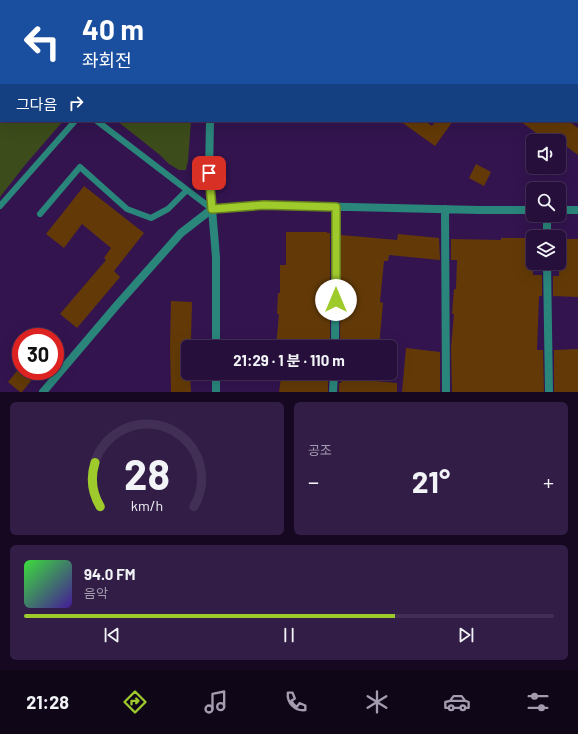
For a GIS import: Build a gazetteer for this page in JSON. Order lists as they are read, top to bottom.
{
  "page": {
    "turn": ["40 m", "좌회전"],
    "then": "그다음",
    "limit": "30",
    "trip": "21:29 · 1 분 · 110 m",
    "tile": "공조",
    "heat": ["−", "21°", "+"],
    "song": ["94.0 FM", "음악"],
    "tabs": "21:28",
    "gauge": ["28", "km/h"]
  }
}
